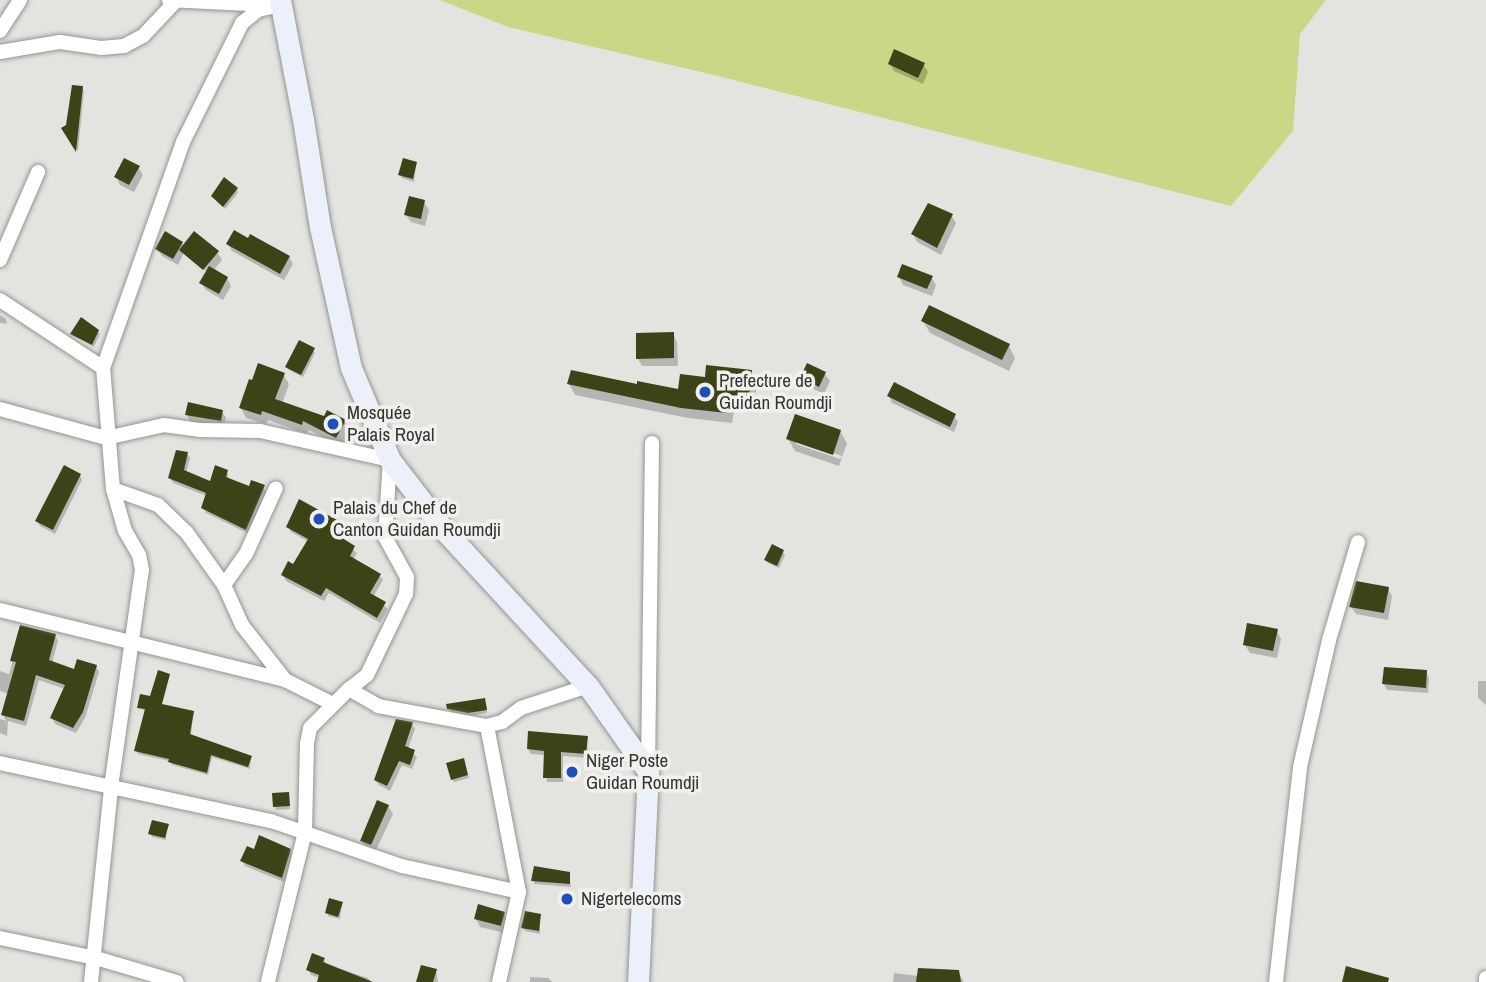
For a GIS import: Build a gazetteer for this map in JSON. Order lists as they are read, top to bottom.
{
  "places": [
    "Prefecture de Guidan Roumdji",
    "Mosquée Palais Royal",
    "Palais du Chef de Canton Guidan Roumdji",
    "Niger Poste Guidan Roumdji",
    "Nigertelecoms"
  ]
}
